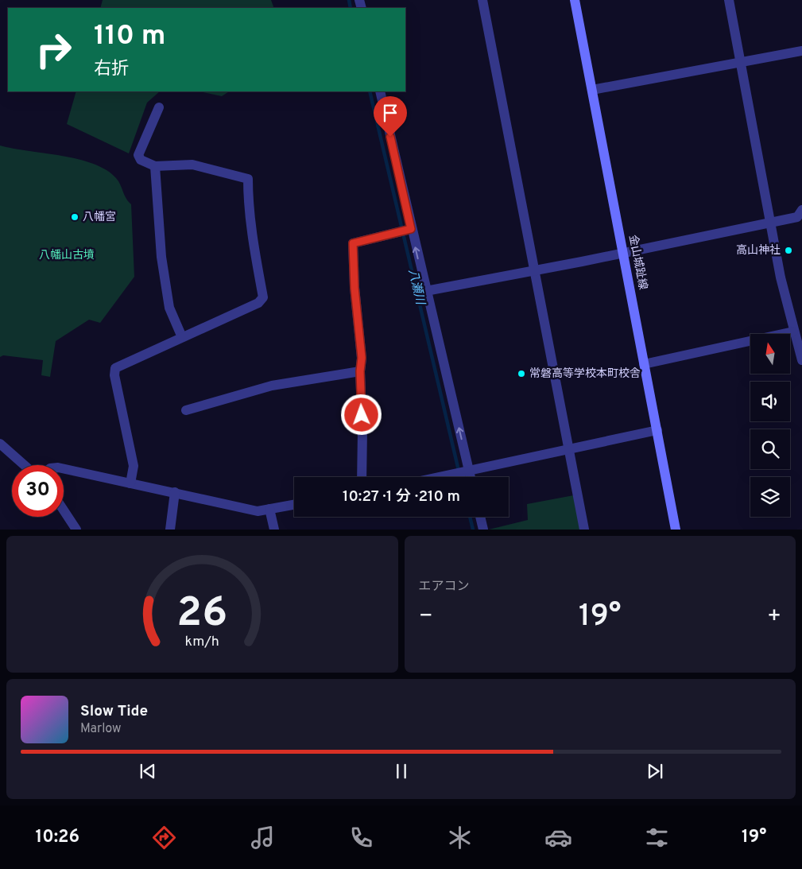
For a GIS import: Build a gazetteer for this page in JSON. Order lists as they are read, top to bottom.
{
  "streets": {
    "main road": ["金山城趾線"]
  },
  "water": ["八瀬川"],
  "parks": ["八幡山古墳"],
  "places": ["八幡宮", "高山神社", "常磐高等学校本町校舎"],
  "north": "top",
  "page": {
    "turn": ["110 m", "右折"],
    "limit": "30",
    "trip": "10:27 · 1 分 · 210 m",
    "tile": "エアコン",
    "heat": ["−", "19°", "+"],
    "song": ["Slow Tide", "Marlow"],
    "tabs": ["10:26", "19°"],
    "gauge": ["26", "km/h"]
  }
}
